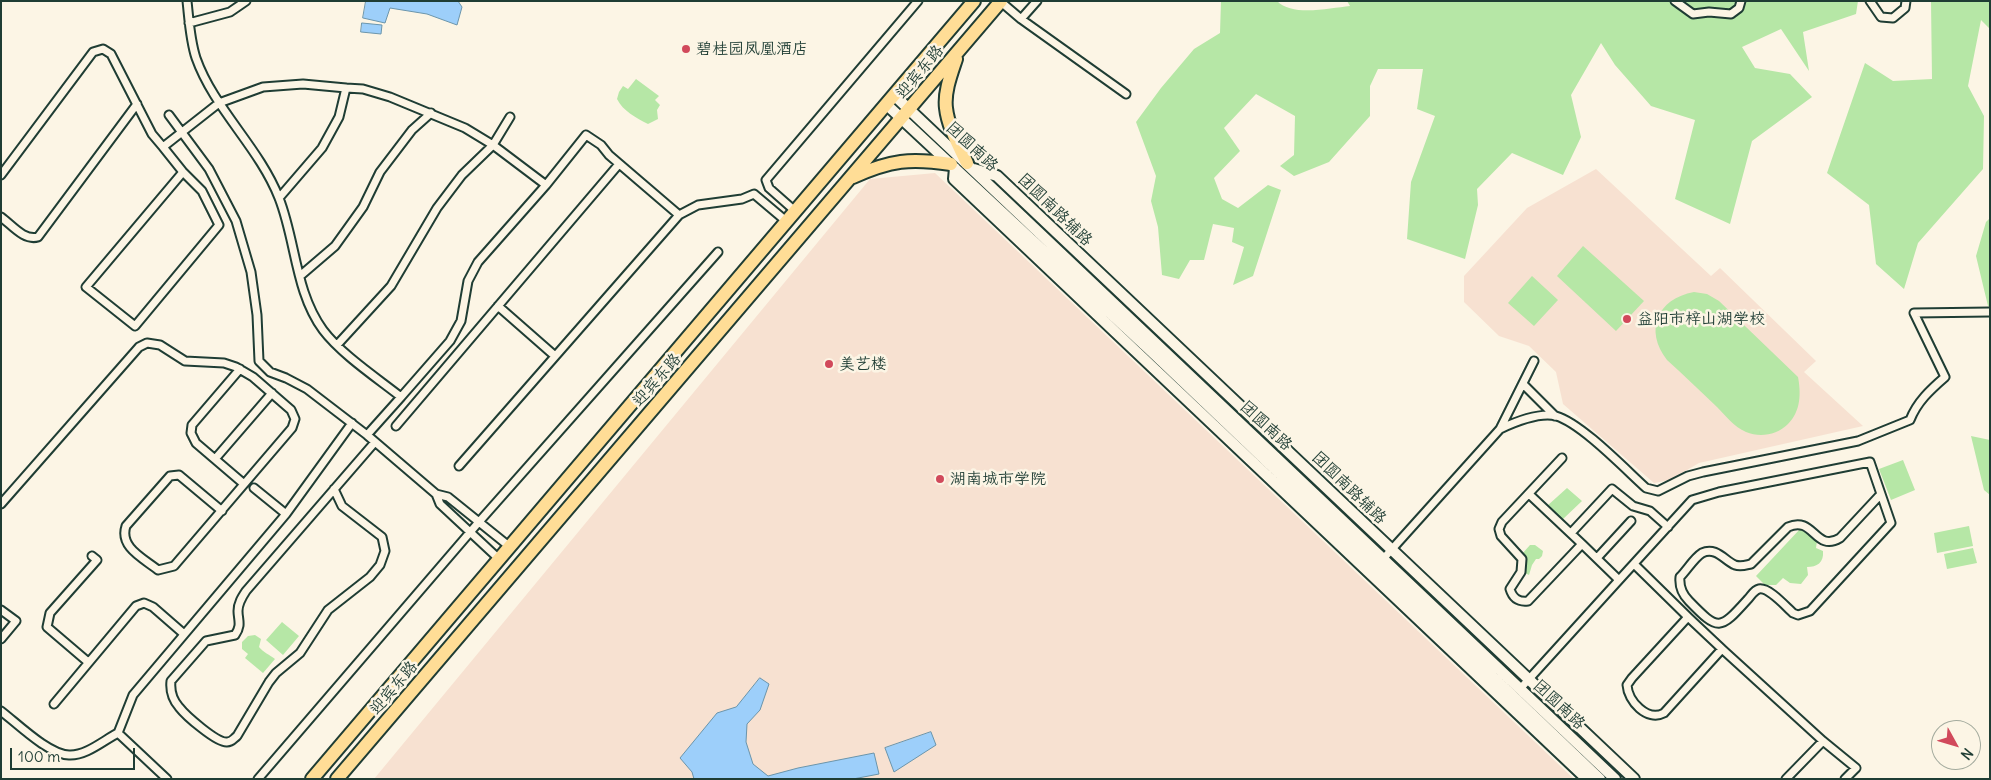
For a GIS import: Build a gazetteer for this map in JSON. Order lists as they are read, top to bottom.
{
  "streets": {
    "highway": ["迎宾东路"],
    "main road": ["团圆南路", "团圆南路辅路"]
  },
  "crossings": [
    ["迎宾东路", "团圆南路"],
    ["团圆南路", "团圆南路辅路"]
  ],
  "places": [
    "碧桂园凤凰酒店",
    "益阳市梓山湖学校",
    "美艺楼",
    "湖南城市学院"
  ],
  "scale_bar": "100 m",
  "north": "bottom right"
}
